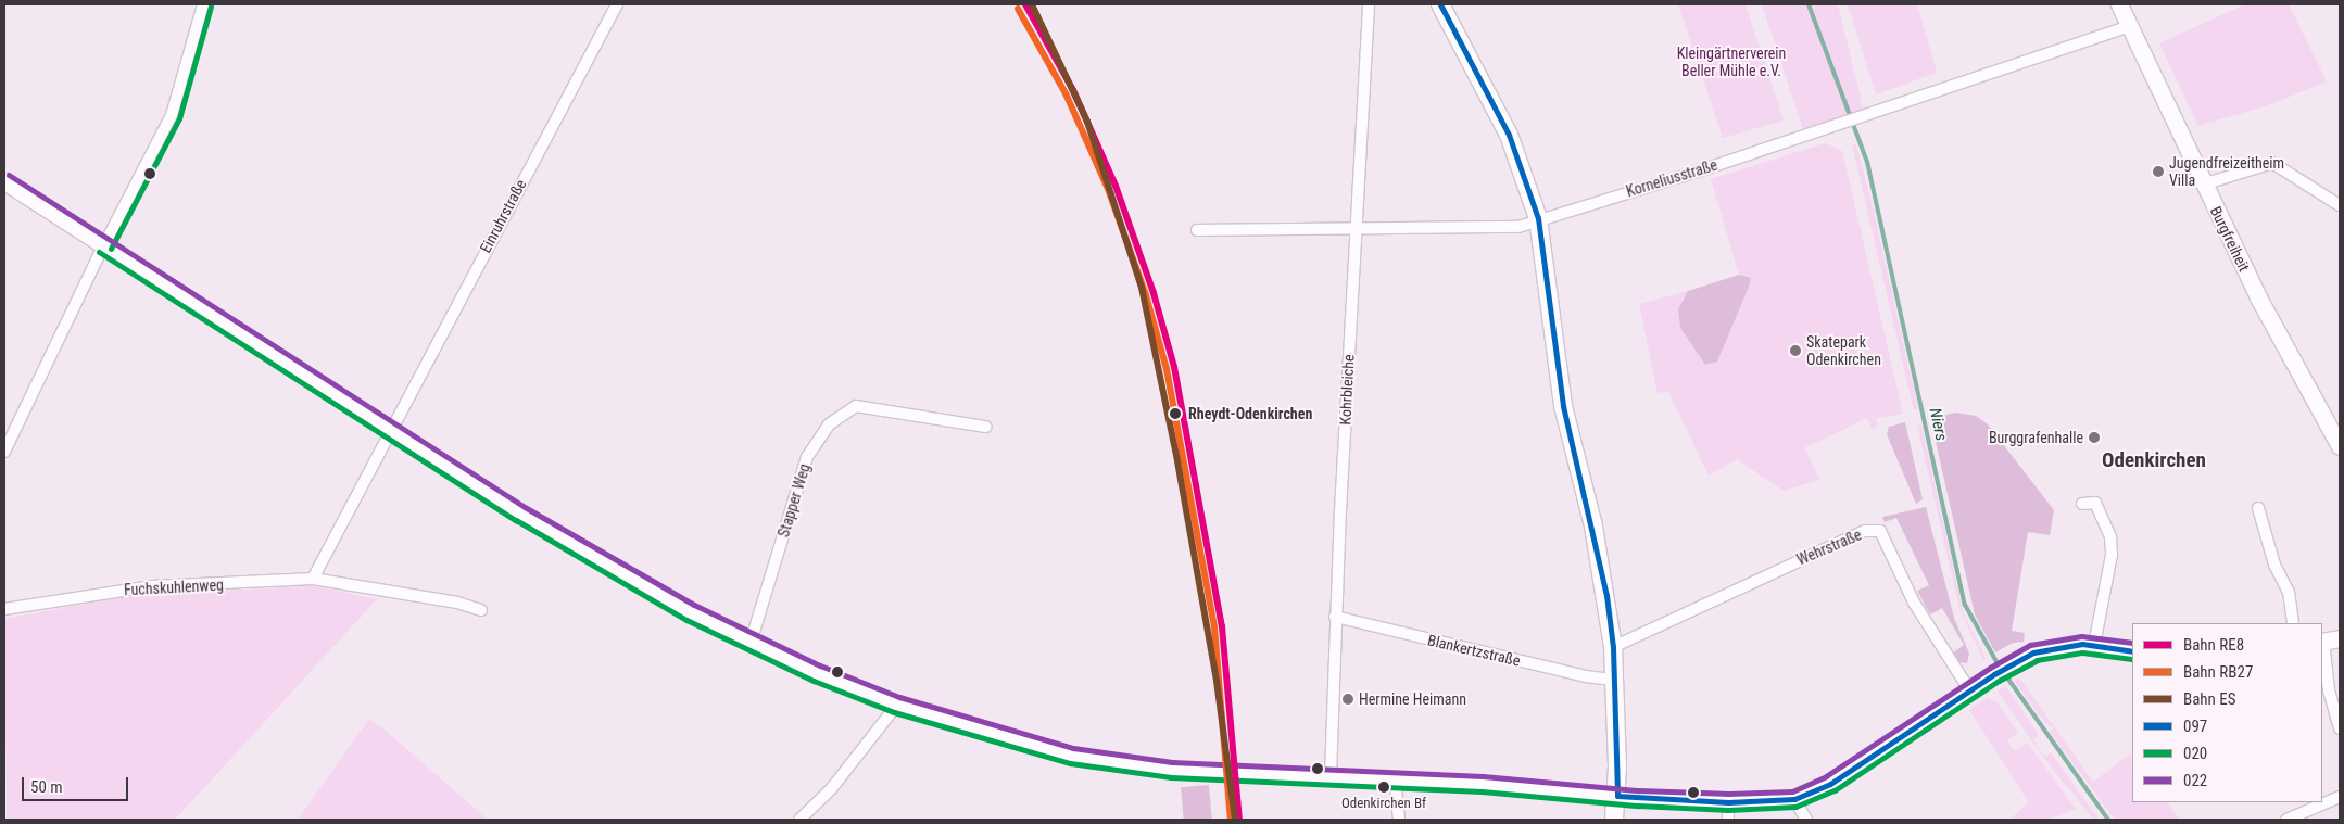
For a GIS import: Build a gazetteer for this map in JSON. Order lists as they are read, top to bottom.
{
  "streets": {
    "main road": ["Burgfreiheit"],
    "street": [
      "Korneliusstraße",
      "Einruhrstraße",
      "Kohrbleiche",
      "Stapper Weg",
      "Wehrstraße",
      "Fuchskuhlenweg",
      "Blankertzstraße"
    ]
  },
  "crossings": [
    ["Korneliusstraße", "Burgfreiheit"],
    ["Korneliusstraße", "Kohrbleiche"],
    ["Kohrbleiche", "Blankertzstraße"]
  ],
  "districts": ["Odenkirchen"],
  "water": ["Niers"],
  "parks": ["Kleingärtnerverein Beller Mühle e.V."],
  "places": [
    "Jugendfreizeitheim Villa",
    "Skatepark Odenkirchen",
    "Rheydt-Odenkirchen",
    "Burggrafenhalle",
    "Hermine Heimann",
    "Odenkirchen Bf"
  ],
  "lines": [
    "rail line RE8",
    "rail line ES",
    "transit line 097",
    "transit line 020",
    "rail line RB27",
    "transit line 022"
  ],
  "legend": [
    "Bahn RE8",
    "Bahn RB27",
    "Bahn ES",
    "097",
    "020",
    "022"
  ],
  "scale_bar": "50 m"
}
